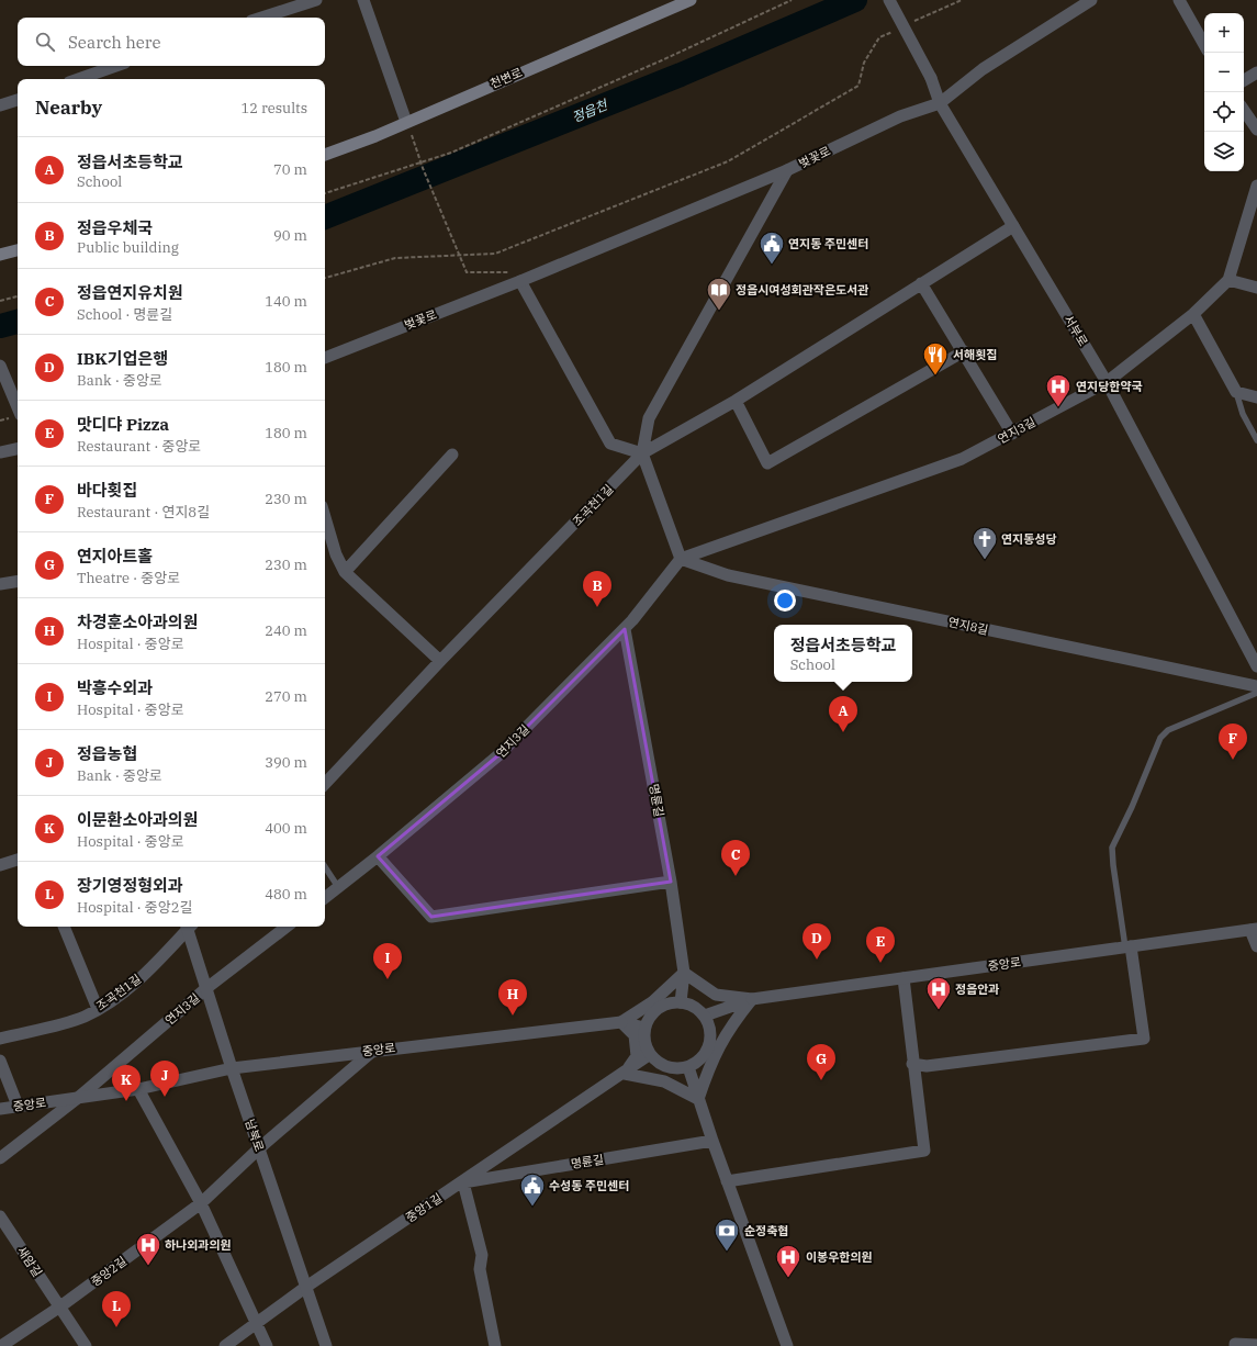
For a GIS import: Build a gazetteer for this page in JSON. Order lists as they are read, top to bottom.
{
  "streets": {
    "main road": ["천변로"],
    "street": [
      "벚꽃로",
      "서부로",
      "연지3길",
      "조곡천1길",
      "연지8길",
      "명륜길",
      "중앙로",
      "남북로",
      "중앙1길",
      "새암길",
      "중앙2길"
    ]
  },
  "crossings": [
    ["벚꽃로", "서부로"],
    ["서부로", "연지3길"],
    ["서부로", "조곡천1길"],
    ["연지3길", "연지8길"],
    ["연지3길", "명륜길"],
    ["연지3길", "중앙로"],
    ["연지3길", "남북로"],
    ["명륜길", "중앙1길"],
    ["중앙로", "남북로"],
    ["중앙로", "중앙2길"],
    ["남북로", "중앙1길"],
    ["남북로", "중앙2길"],
    ["새암길", "중앙2길"]
  ],
  "water": ["정읍천"],
  "places": {
    "public building": ["연지동 주민센터", "수성동 주민센터"],
    "library": ["정읍시여성회관작은도서관"],
    "restaurant": ["서해횟집"],
    "hospital": [
      "연지당한약국",
      "정읍안과",
      "하나외과의원",
      "이봉우한의원"
    ],
    "church": ["연지동성당"],
    "bank": ["순정축협"]
  },
  "page": {
    "map_buttons": ["+", "−"],
    "search": "Search here",
    "heading": ["Nearby", "12 results"],
    "list": [
      {
        "mark": "A",
        "name": "정읍서초등학교",
        "note": "School",
        "value": "70 m"
      },
      {
        "mark": "B",
        "name": "정읍우체국",
        "note": "Public building",
        "value": "90 m"
      },
      {
        "mark": "C",
        "name": "정읍연지유치원",
        "note": "School · 명륜길",
        "value": "140 m"
      },
      {
        "mark": "D",
        "name": "IBK기업은행",
        "note": "Bank · 중앙로",
        "value": "180 m"
      },
      {
        "mark": "E",
        "name": "맛디댜 Pizza",
        "note": "Restaurant · 중앙로",
        "value": "180 m"
      },
      {
        "mark": "F",
        "name": "바다횟집",
        "note": "Restaurant · 연지8길",
        "value": "230 m"
      },
      {
        "mark": "G",
        "name": "연지아트홀",
        "note": "Theatre · 중앙로",
        "value": "230 m"
      },
      {
        "mark": "H",
        "name": "차경훈소아과의원",
        "note": "Hospital · 중앙로",
        "value": "240 m"
      },
      {
        "mark": "I",
        "name": "박흥수외과",
        "note": "Hospital · 중앙로",
        "value": "270 m"
      },
      {
        "mark": "J",
        "name": "정읍농협",
        "note": "Bank · 중앙로",
        "value": "390 m"
      },
      {
        "mark": "K",
        "name": "이문환소아과의원",
        "note": "Hospital · 중앙로",
        "value": "400 m"
      },
      {
        "mark": "L",
        "name": "장기영정형외과",
        "note": "Hospital · 중앙2길",
        "value": "480 m"
      }
    ],
    "pins": [
      "B",
      "A",
      "F",
      "C",
      "D",
      "E",
      "I",
      "H",
      "G",
      "J",
      "K",
      "L"
    ],
    "popup": ["정읍서초등학교", "School"]
  }
}
